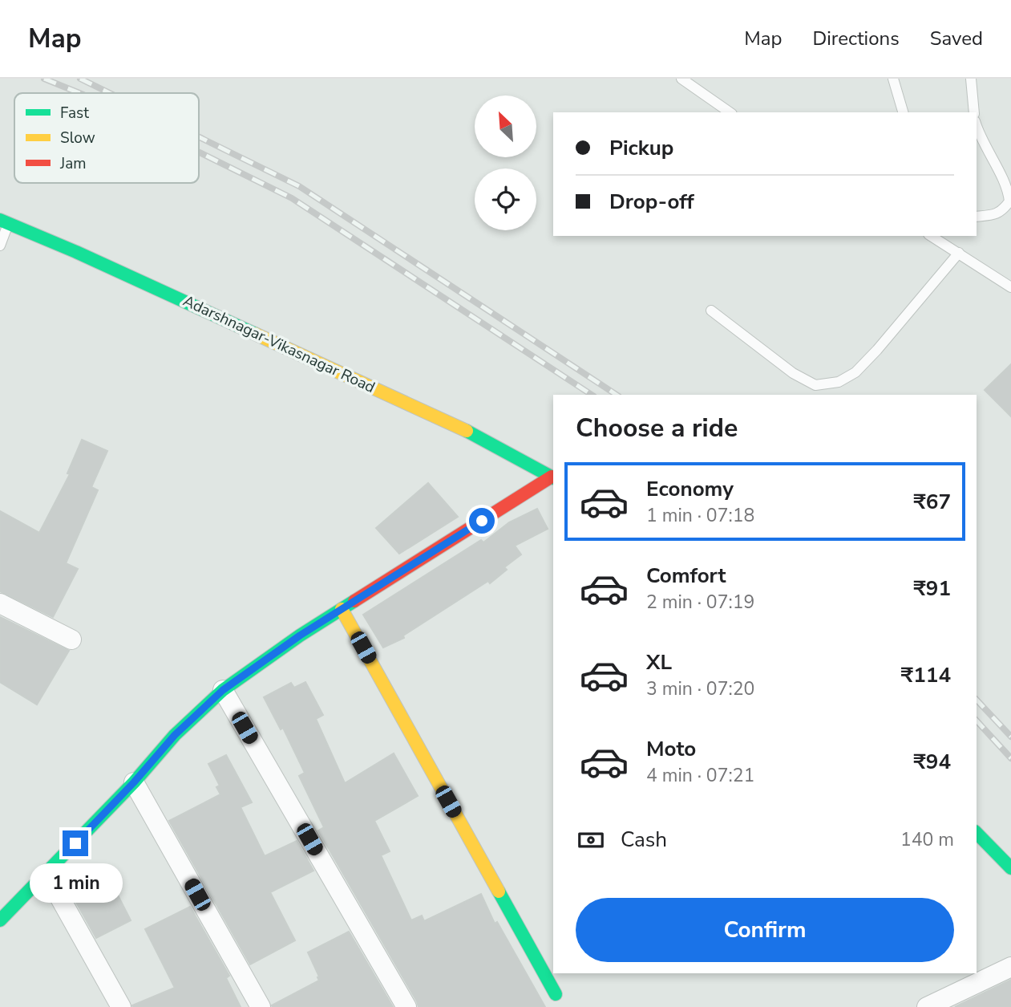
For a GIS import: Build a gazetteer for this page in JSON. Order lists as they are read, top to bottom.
{
  "streets": {
    "street": ["Adarshnagar-Vikasnagar Road"]
  },
  "legend": ["Fast", "Slow", "Jam"],
  "north": "top left",
  "page": {
    "header": "Map",
    "nav": ["Map", "Directions", "Saved"],
    "banner": ["Pickup", "Drop-off"],
    "heading": "Choose a ride",
    "list": [
      {
        "name": "Economy",
        "note": "1 min · 07:18",
        "value": "₹67"
      },
      {
        "name": "Comfort",
        "note": "2 min · 07:19",
        "value": "₹91"
      },
      {
        "name": "XL",
        "note": "3 min · 07:20",
        "value": "₹114"
      },
      {
        "name": "Moto",
        "note": "4 min · 07:21",
        "value": "₹94"
      }
    ],
    "pay": ["Cash", "140 m"],
    "bubble": "1 min",
    "buttons": "Confirm"
  }
}
